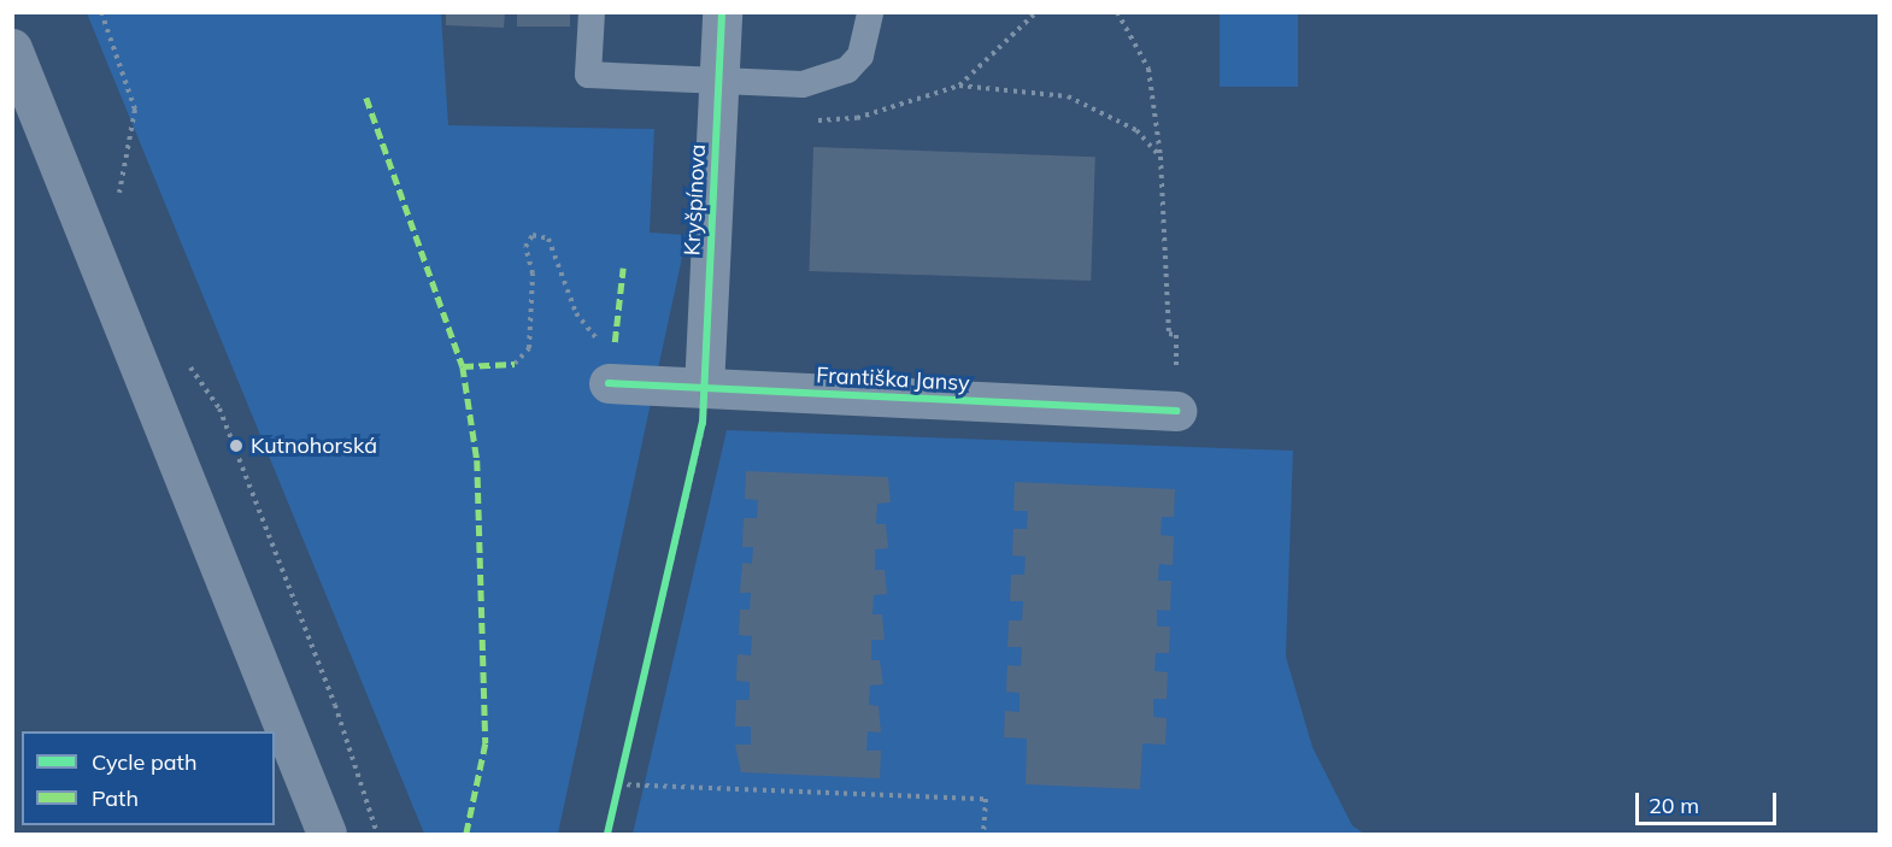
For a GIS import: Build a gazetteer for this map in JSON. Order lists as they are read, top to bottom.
{
  "streets": {
    "street": ["Kryšpínova", "Františka Jansy"]
  },
  "crossings": [
    ["Kryšpínova", "Františka Jansy"]
  ],
  "places": ["Kutnohorská"],
  "legend": ["Cycle path", "Path"],
  "scale_bar": "20 m"
}
